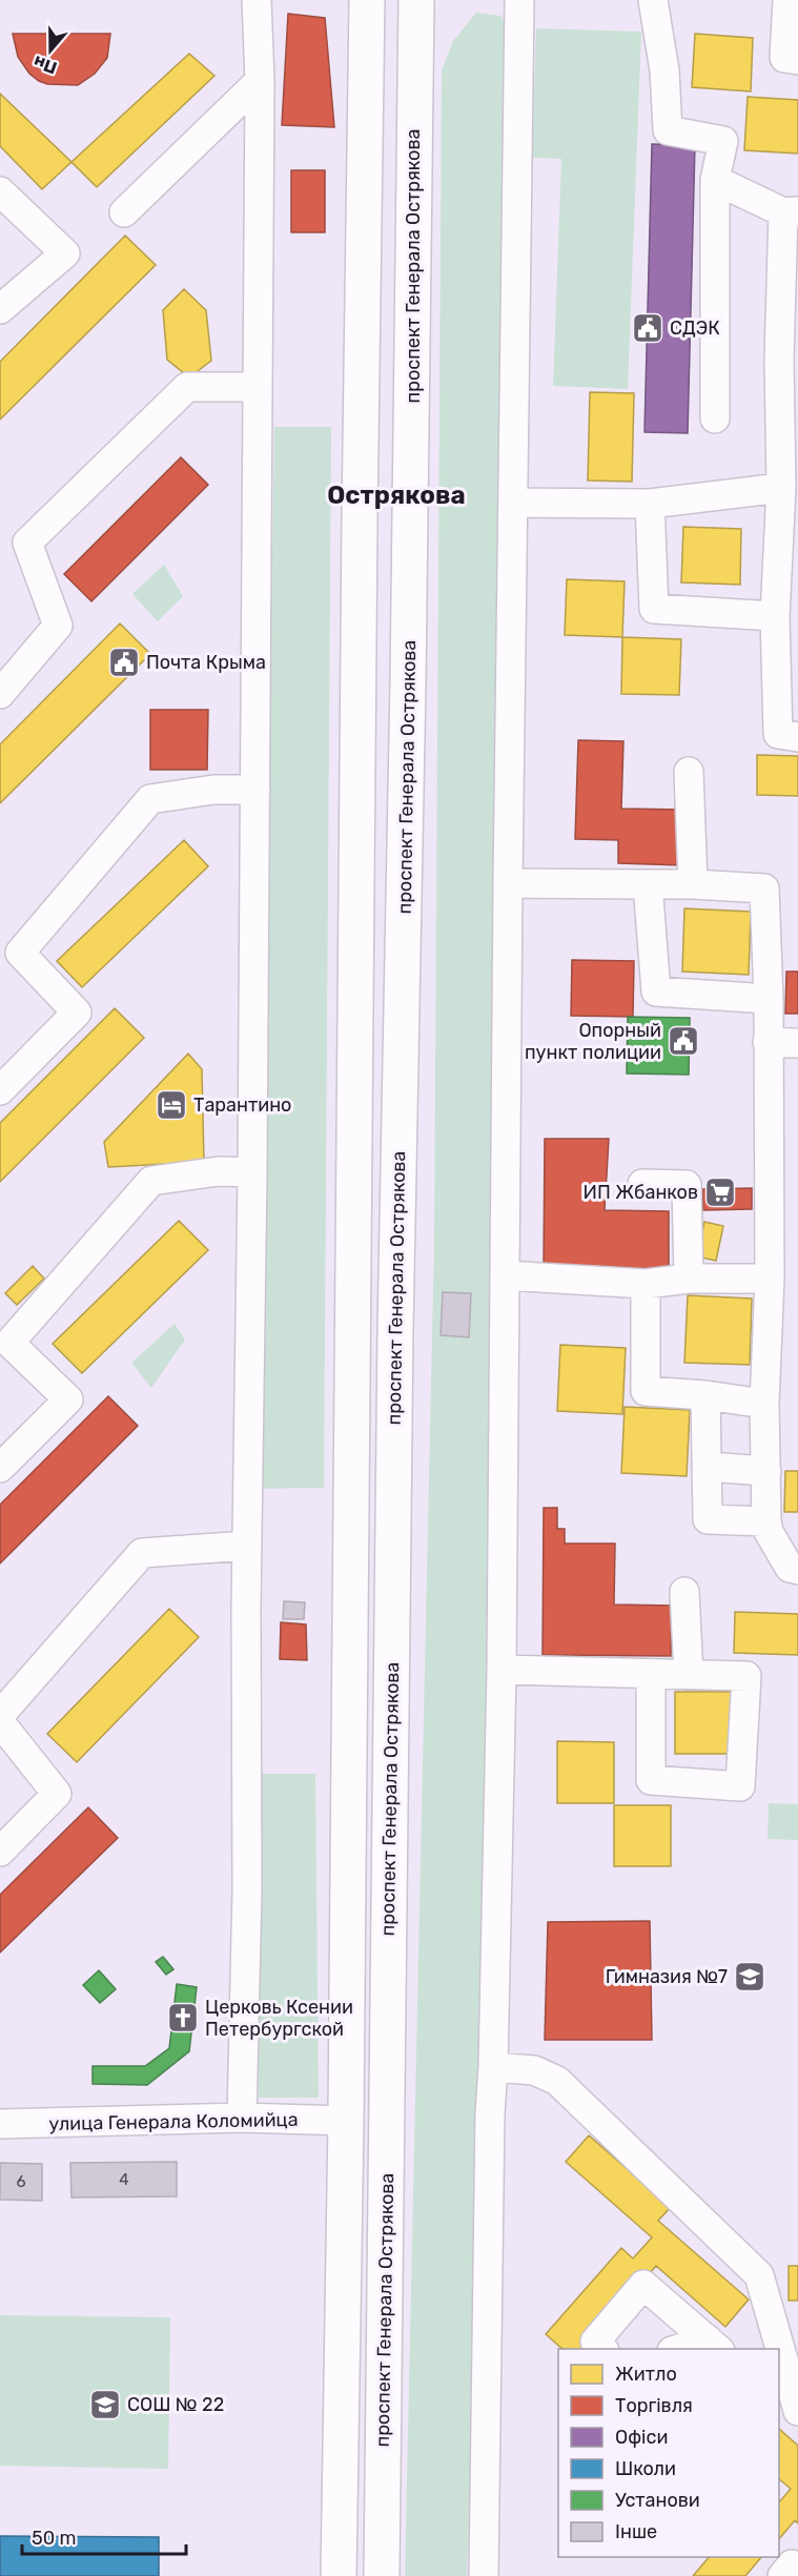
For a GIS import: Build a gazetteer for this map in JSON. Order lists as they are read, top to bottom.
{
  "streets": {
    "main road": ["проспект Генерала Острякова"],
    "street": ["улица Генерала Коломийца"]
  },
  "districts": ["Острякова"],
  "places": {
    "public building": ["СДЭК", "Почта Крыма", "Опорный пункт полиции"],
    "hotel": ["Тарантино"],
    "supermarket": ["ИП Жбанков"],
    "school or university": ["Гимназия №7", "СОШ № 22"],
    "church": ["Церковь Ксении Петербургской"]
  },
  "house_numbers": ["4", "6"],
  "legend": [
    "Житло",
    "Торгівля",
    "Офіси",
    "Школи",
    "Установи",
    "Інше"
  ],
  "scale_bar": "50 m",
  "north": "bottom"
}
